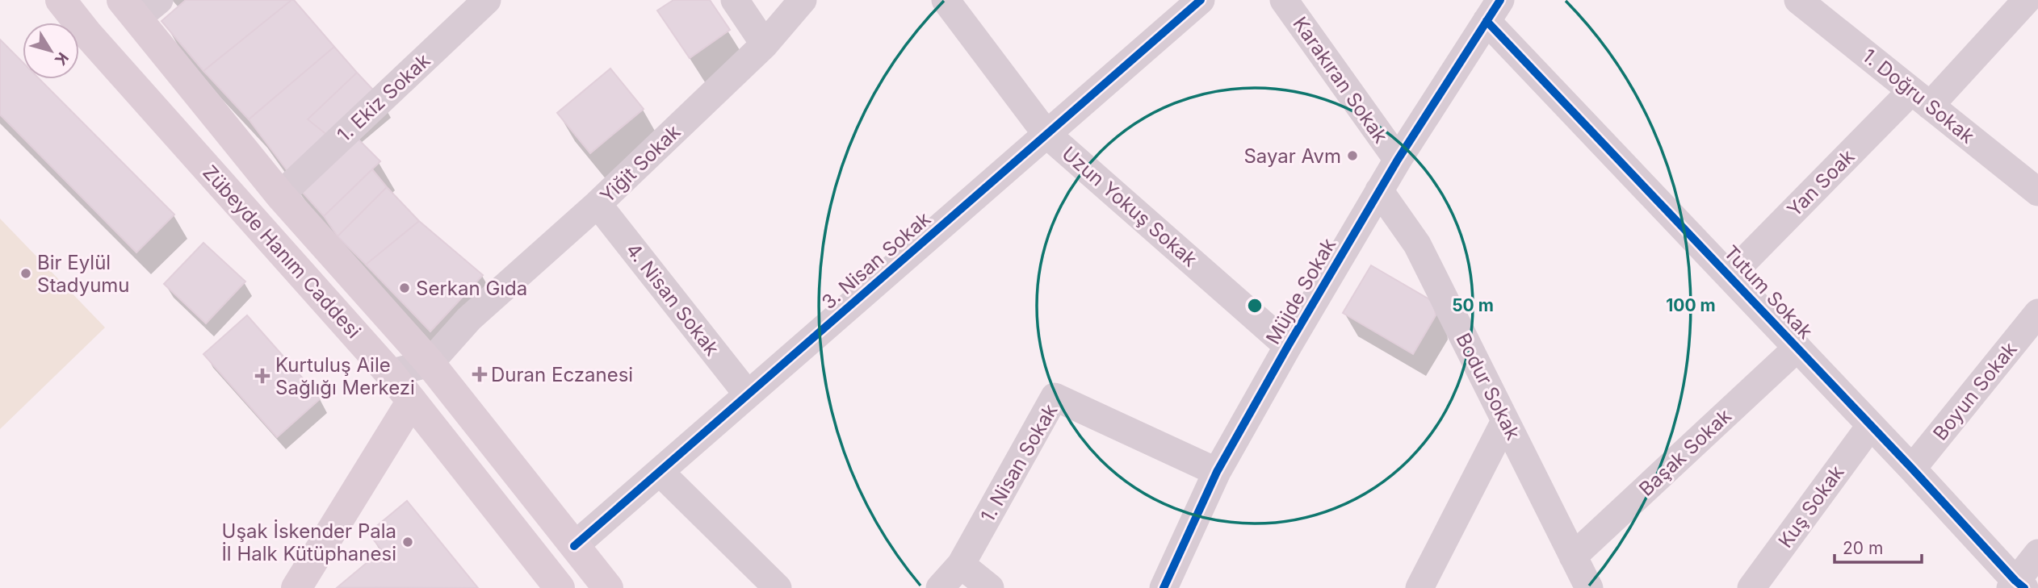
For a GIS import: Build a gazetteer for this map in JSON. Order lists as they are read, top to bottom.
{
  "streets": {
    "main road": ["Zübeyde Hanım Caddesi"],
    "street": [
      "Karakıran Sokak",
      "1. Doğru Sokak",
      "1. Ekiz Sokak",
      "Yiğit Sokak",
      "Yan Soak",
      "Uzun Yokuş Sokak",
      "3. Nisan Sokak",
      "Müjde Sokak",
      "Tutum Sokak",
      "4. Nisan Sokak",
      "Bodur Sokak",
      "Boyun Sokak",
      "Başak Sokak",
      "1. Nisan Sokak",
      "Kuş Sokak"
    ]
  },
  "crossings": [
    ["Karakıran Sokak", "Müjde Sokak"],
    ["1. Doğru Sokak", "Yan Soak"],
    ["1. Ekiz Sokak", "Zübeyde Hanım Caddesi"],
    ["Yiğit Sokak", "Zübeyde Hanım Caddesi"],
    ["Yiğit Sokak", "4. Nisan Sokak"],
    ["Yan Soak", "Tutum Sokak"],
    ["Uzun Yokuş Sokak", "3. Nisan Sokak"],
    ["Uzun Yokuş Sokak", "Müjde Sokak"],
    ["Zübeyde Hanım Caddesi", "3. Nisan Sokak"],
    ["3. Nisan Sokak", "4. Nisan Sokak"],
    ["Müjde Sokak", "Tutum Sokak"],
    ["Müjde Sokak", "Bodur Sokak"],
    ["Müjde Sokak", "1. Nisan Sokak"],
    ["Tutum Sokak", "Boyun Sokak"],
    ["Tutum Sokak", "Başak Sokak"],
    ["Tutum Sokak", "Kuş Sokak"],
    ["Bodur Sokak", "Başak Sokak"]
  ],
  "places": {
    "other": [
      "Sayar Avm",
      "Bir Eylül Stadyumu",
      "Serkan Gıda",
      "Uşak İskender Pala İl Halk Kütüphanesi"
    ],
    "health": ["Duran Eczanesi", "Kurtuluş Aile Sağlığı Merkezi"]
  },
  "scale_bar": "20 m",
  "north": "bottom right",
  "rings": ["50 m", "100 m"]
}
